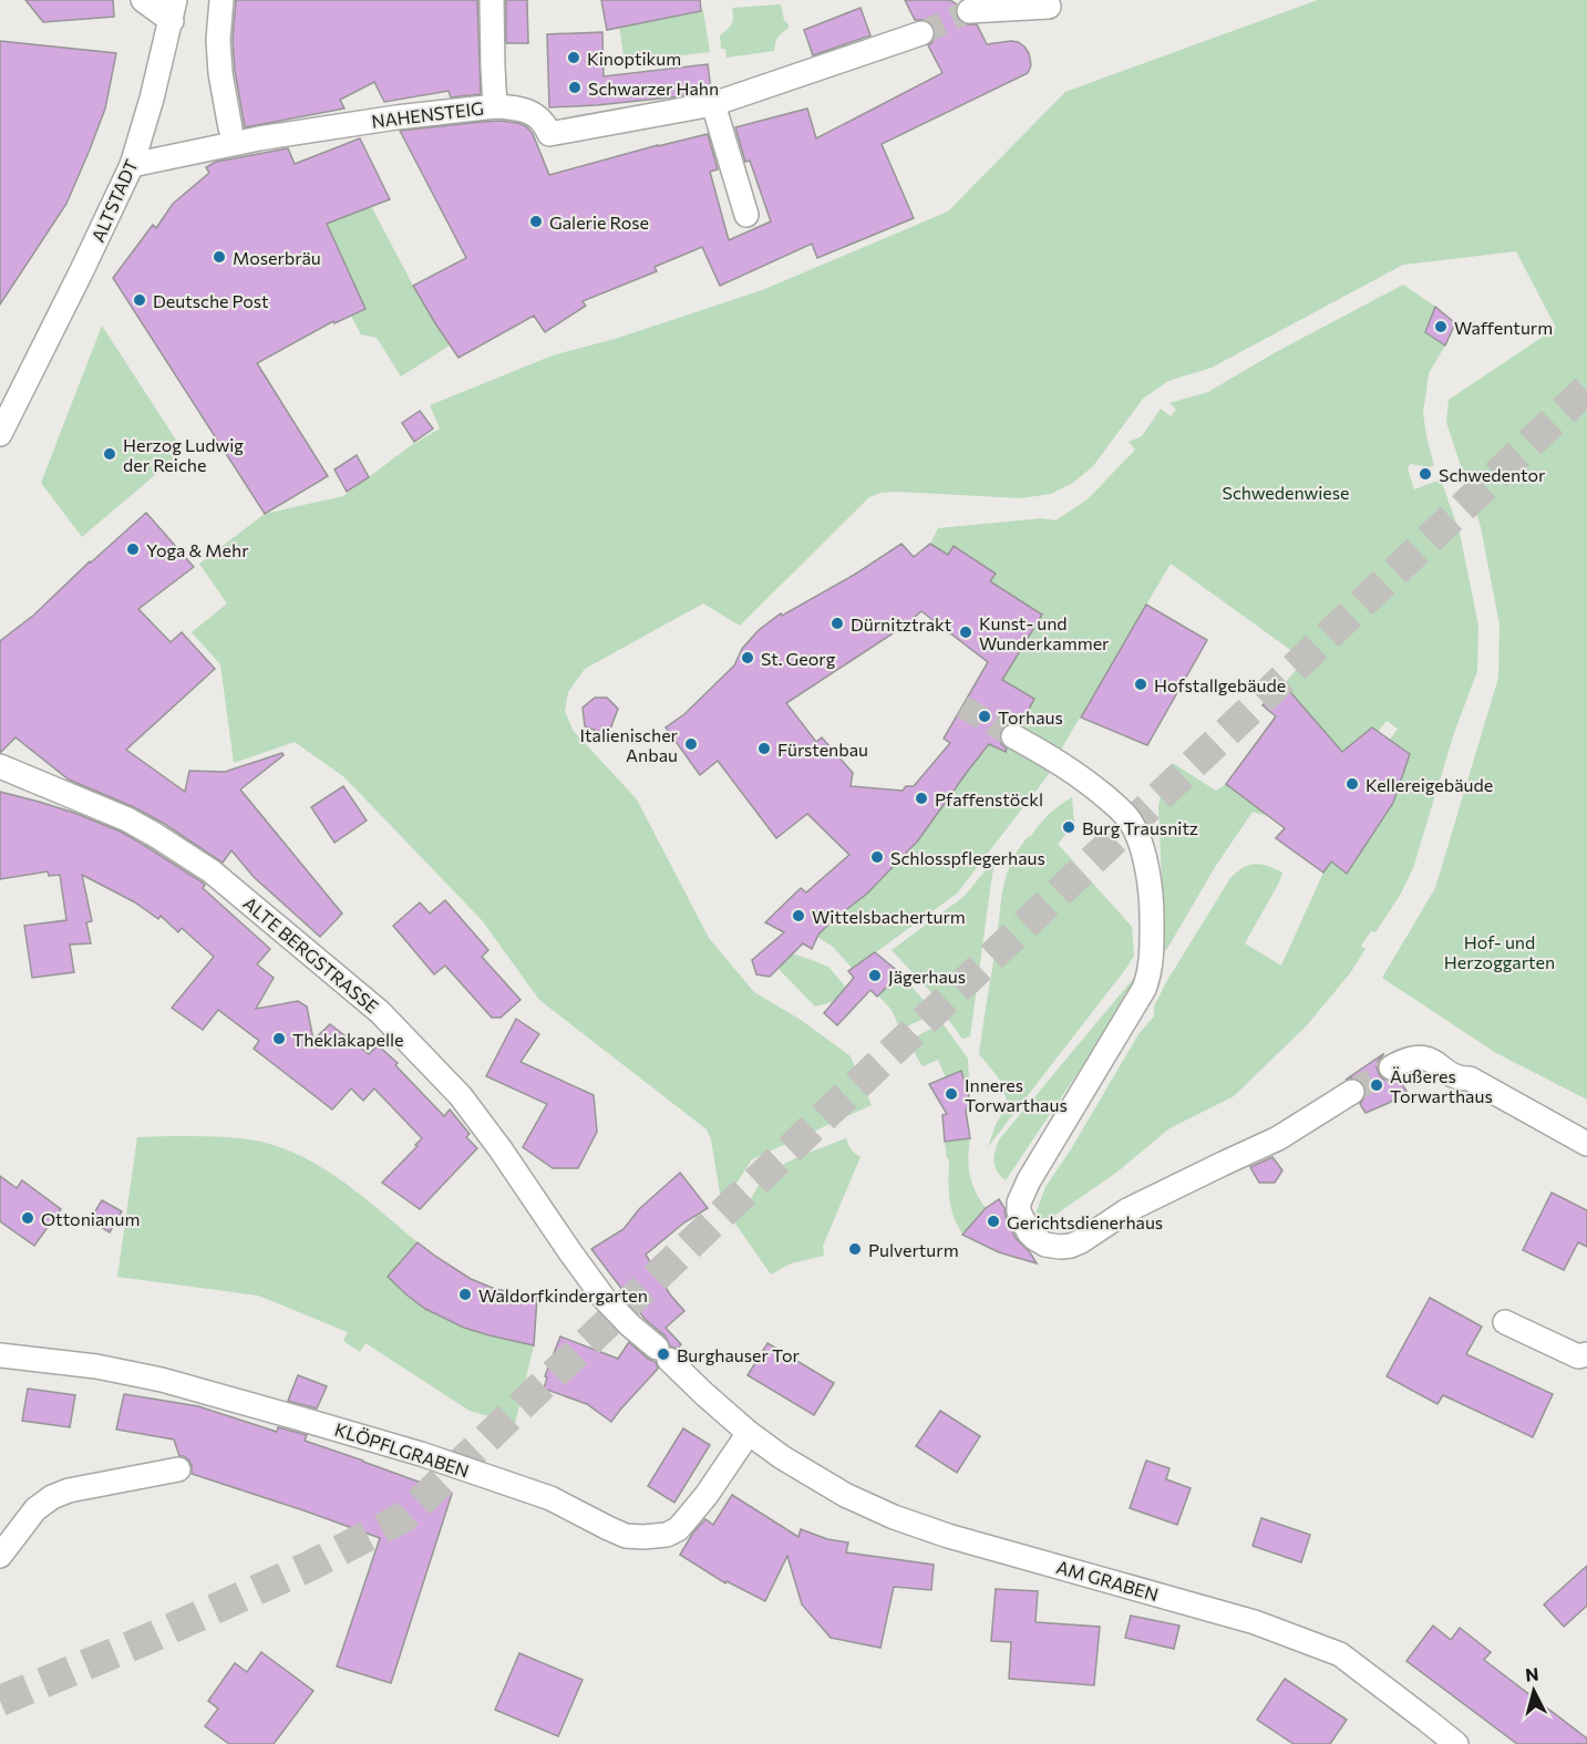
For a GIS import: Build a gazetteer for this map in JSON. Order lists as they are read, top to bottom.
{
  "streets": {
    "street": [
      "NAHENSTEIG",
      "ALTSTADT",
      "ALTE BERGSTRASSE",
      "KLÖPFLGRABEN",
      "AM GRABEN"
    ]
  },
  "crossings": [
    ["NAHENSTEIG", "ALTSTADT"],
    ["ALTE BERGSTRASSE", "KLÖPFLGRABEN"],
    ["ALTE BERGSTRASSE", "AM GRABEN"],
    ["KLÖPFLGRABEN", "AM GRABEN"]
  ],
  "parks": ["Schwedenwiese", "Hof- und Herzoggarten"],
  "places": [
    "Kinoptikum",
    "Schwarzer Hahn",
    "Galerie Rose",
    "Moserbräu",
    "Deutsche Post",
    "Waffenturm",
    "Herzog Ludwig der Reiche",
    "Schwedentor",
    "Yoga & Mehr",
    "Dürnitztrakt",
    "Kunst- und Wunderkammer",
    "St. Georg",
    "Hofstallgebäude",
    "Torhaus",
    "Italienischer Anbau",
    "Fürstenbau",
    "Kellereigebäude",
    "Pfaffenstöckl",
    "Burg Trausnitz",
    "Schlosspflegerhaus",
    "Wittelsbacherturm",
    "Jägerhaus",
    "Theklakapelle",
    "Äußeres Torwarthaus",
    "Inneres Torwarthaus",
    "Ottonianum",
    "Gerichtsdienerhaus",
    "Pulverturm",
    "Waldorfkindergarten",
    "Burghauser Tor"
  ],
  "north": "top"
}
